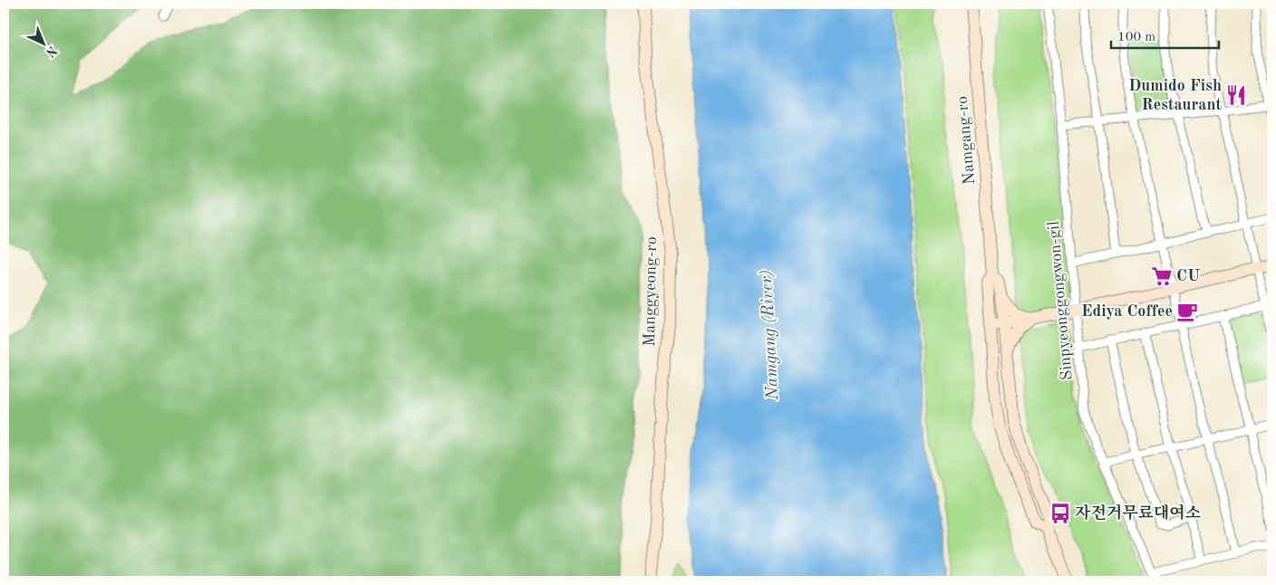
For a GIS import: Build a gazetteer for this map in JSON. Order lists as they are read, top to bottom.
{
  "streets": {
    "street": ["Namgang-ro", "Manggyeong-ro", "Sinpyeonggongwon-gil"]
  },
  "water": ["Namgang (River)"],
  "places": {
    "restaurant": ["Dumido Fish Restaurant"],
    "supermarket": ["CU"],
    "cafe": ["Ediya Coffee"],
    "bus stop": ["자전거무료대여소"]
  },
  "scale_bar": "100 m",
  "north": "bottom right"
}
